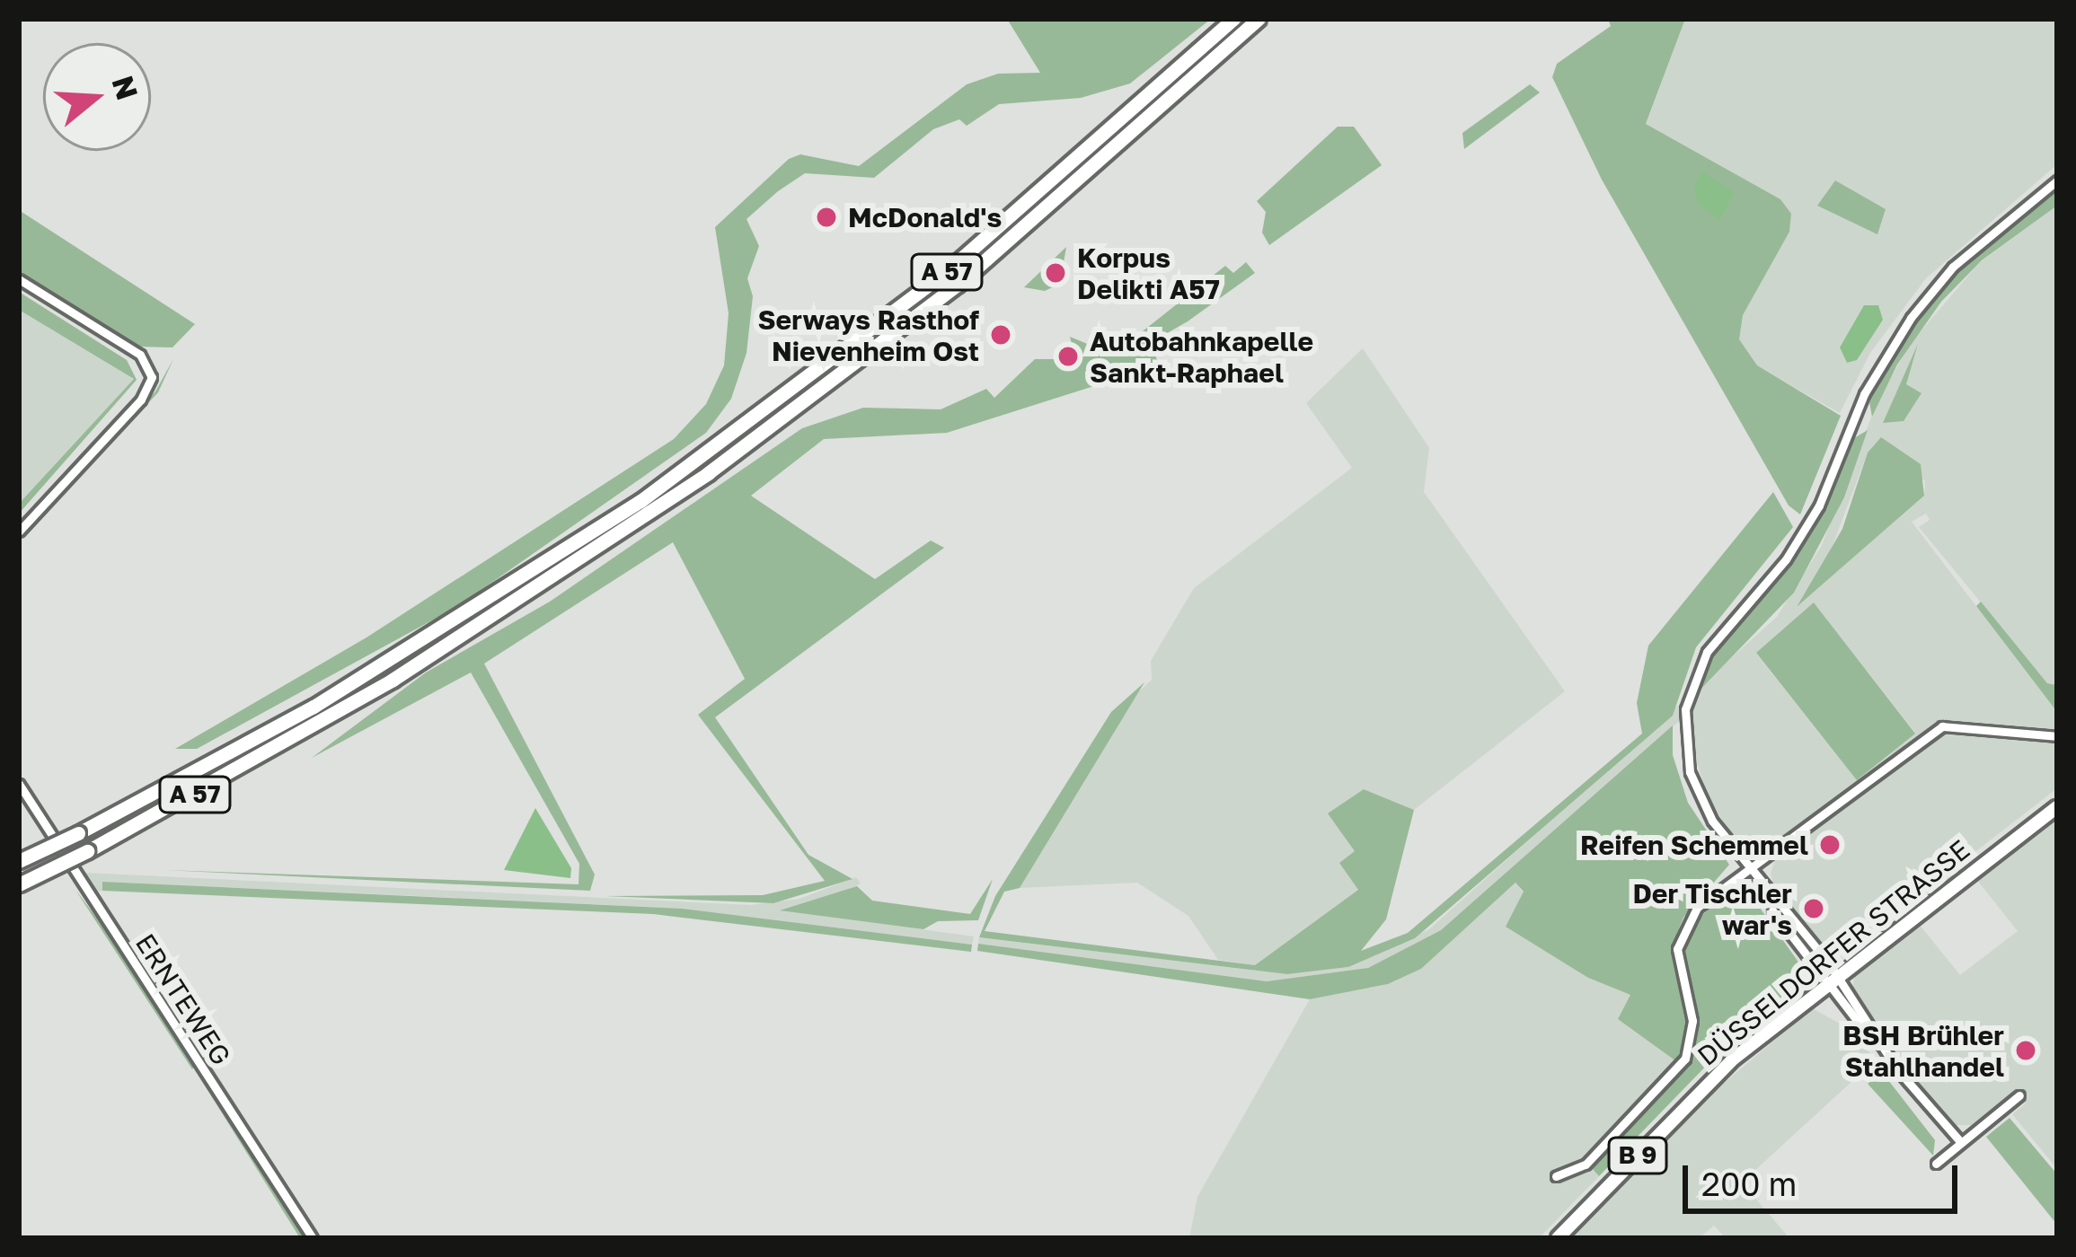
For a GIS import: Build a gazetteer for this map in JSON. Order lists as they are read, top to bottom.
{
  "streets": {
    "highway": ["A 57"],
    "main road": ["DÜSSELDORFER STRASSE", "B 9"],
    "street": ["ERNTEWEG"]
  },
  "places": [
    "McDonald's",
    "Korpus Delikti A57",
    "Serways Rasthof Nievenheim Ost",
    "Autobahnkapelle Sankt-Raphael",
    "Reifen Schemmel",
    "Der Tischler war's",
    "BSH Brühler Stahlhandel"
  ],
  "scale_bar": "200 m",
  "north": "right"
}
